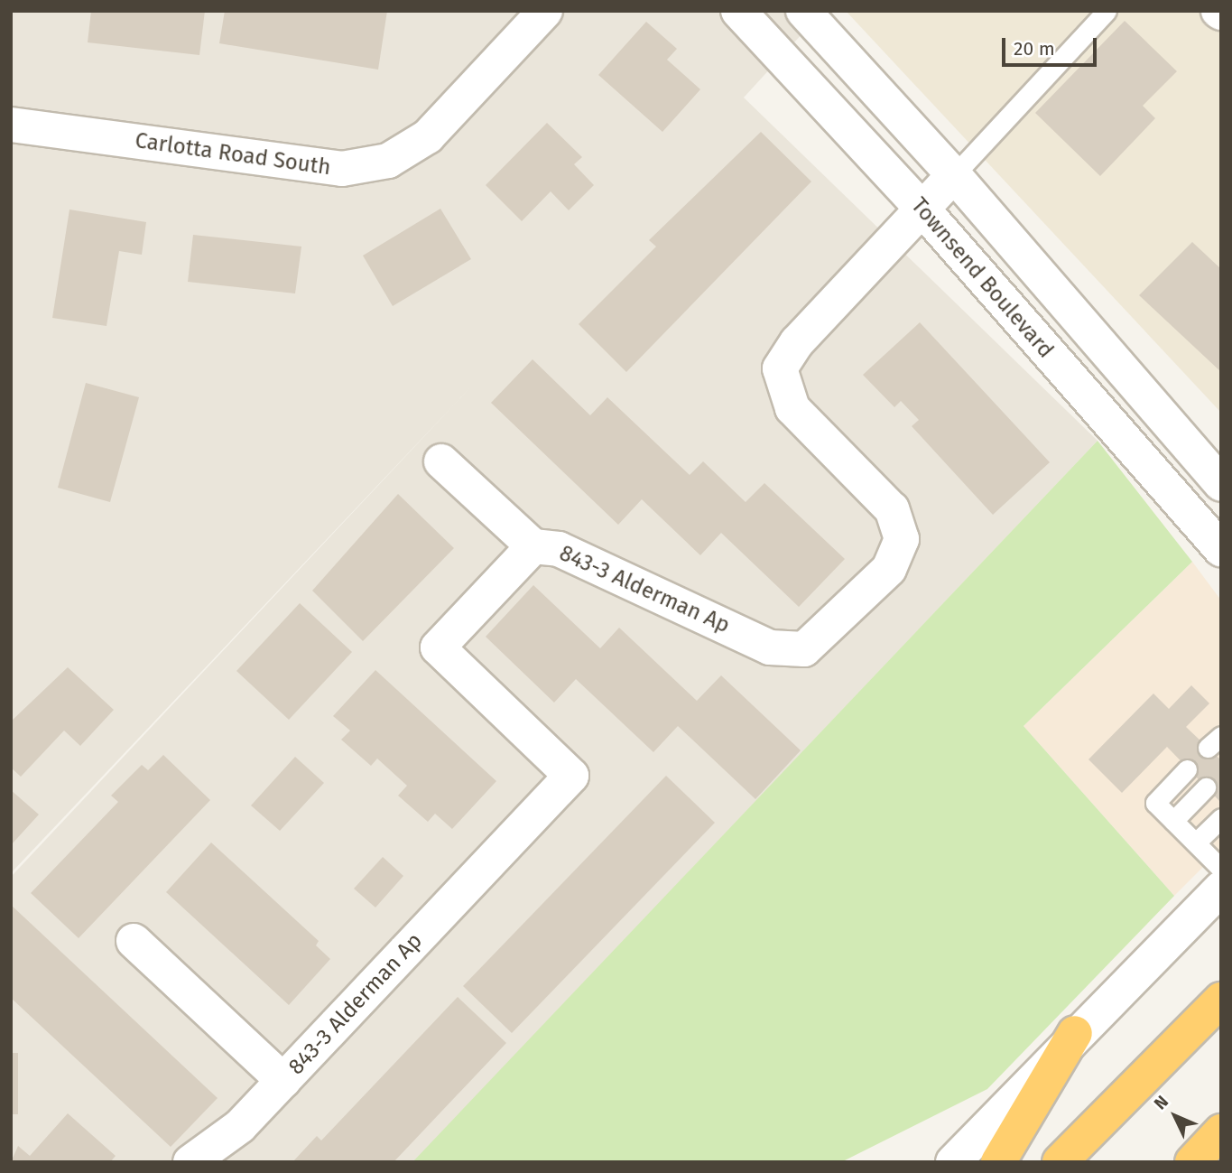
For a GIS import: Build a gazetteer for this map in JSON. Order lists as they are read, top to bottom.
{
  "streets": {
    "street": ["Carlotta Road South", "Townsend Boulevard", "843-3 Alderman Ap"]
  },
  "crossings": [
    ["Townsend Boulevard", "843-3 Alderman Ap"]
  ],
  "scale_bar": "20 m",
  "north": "top left"
}
